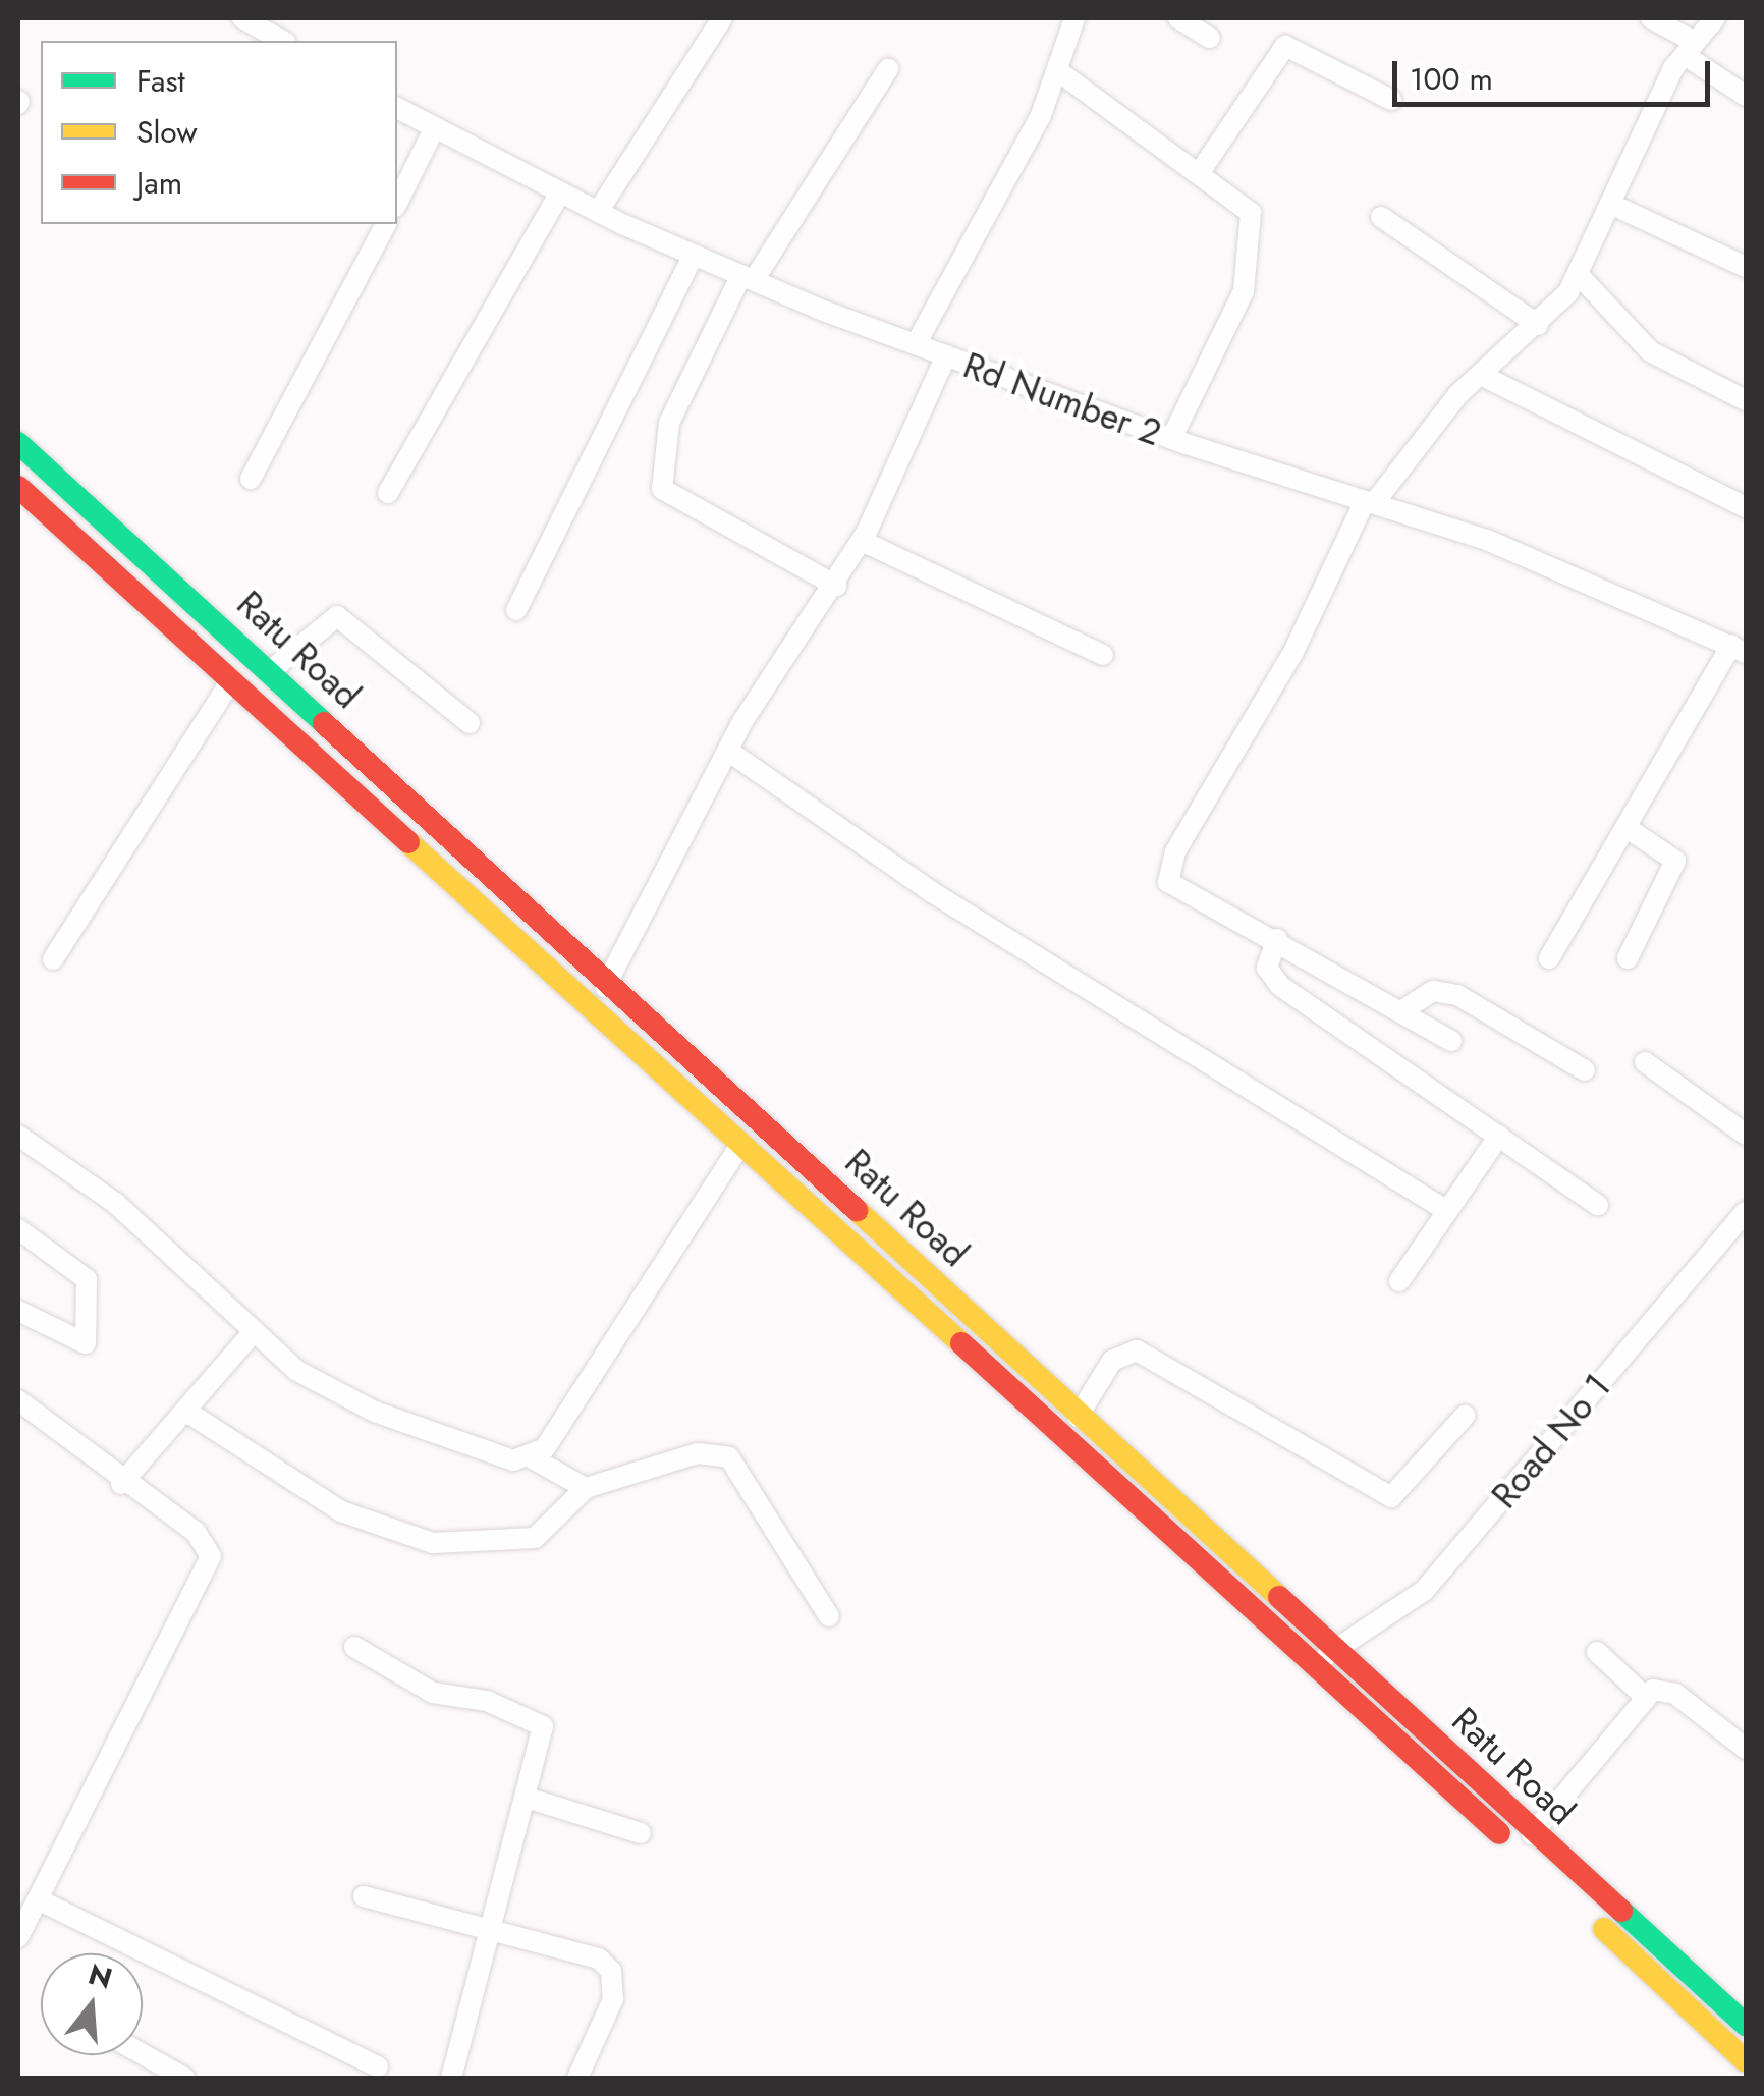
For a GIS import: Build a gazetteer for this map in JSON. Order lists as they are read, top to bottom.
{
  "streets": {
    "main road": ["Ratu Road"],
    "street": ["Rd Number 2", "Road No 1"]
  },
  "crossings": [
    ["Ratu Road", "Road No 1"]
  ],
  "legend": ["Fast", "Slow", "Jam"],
  "scale_bar": "100 m",
  "north": "top"
}
